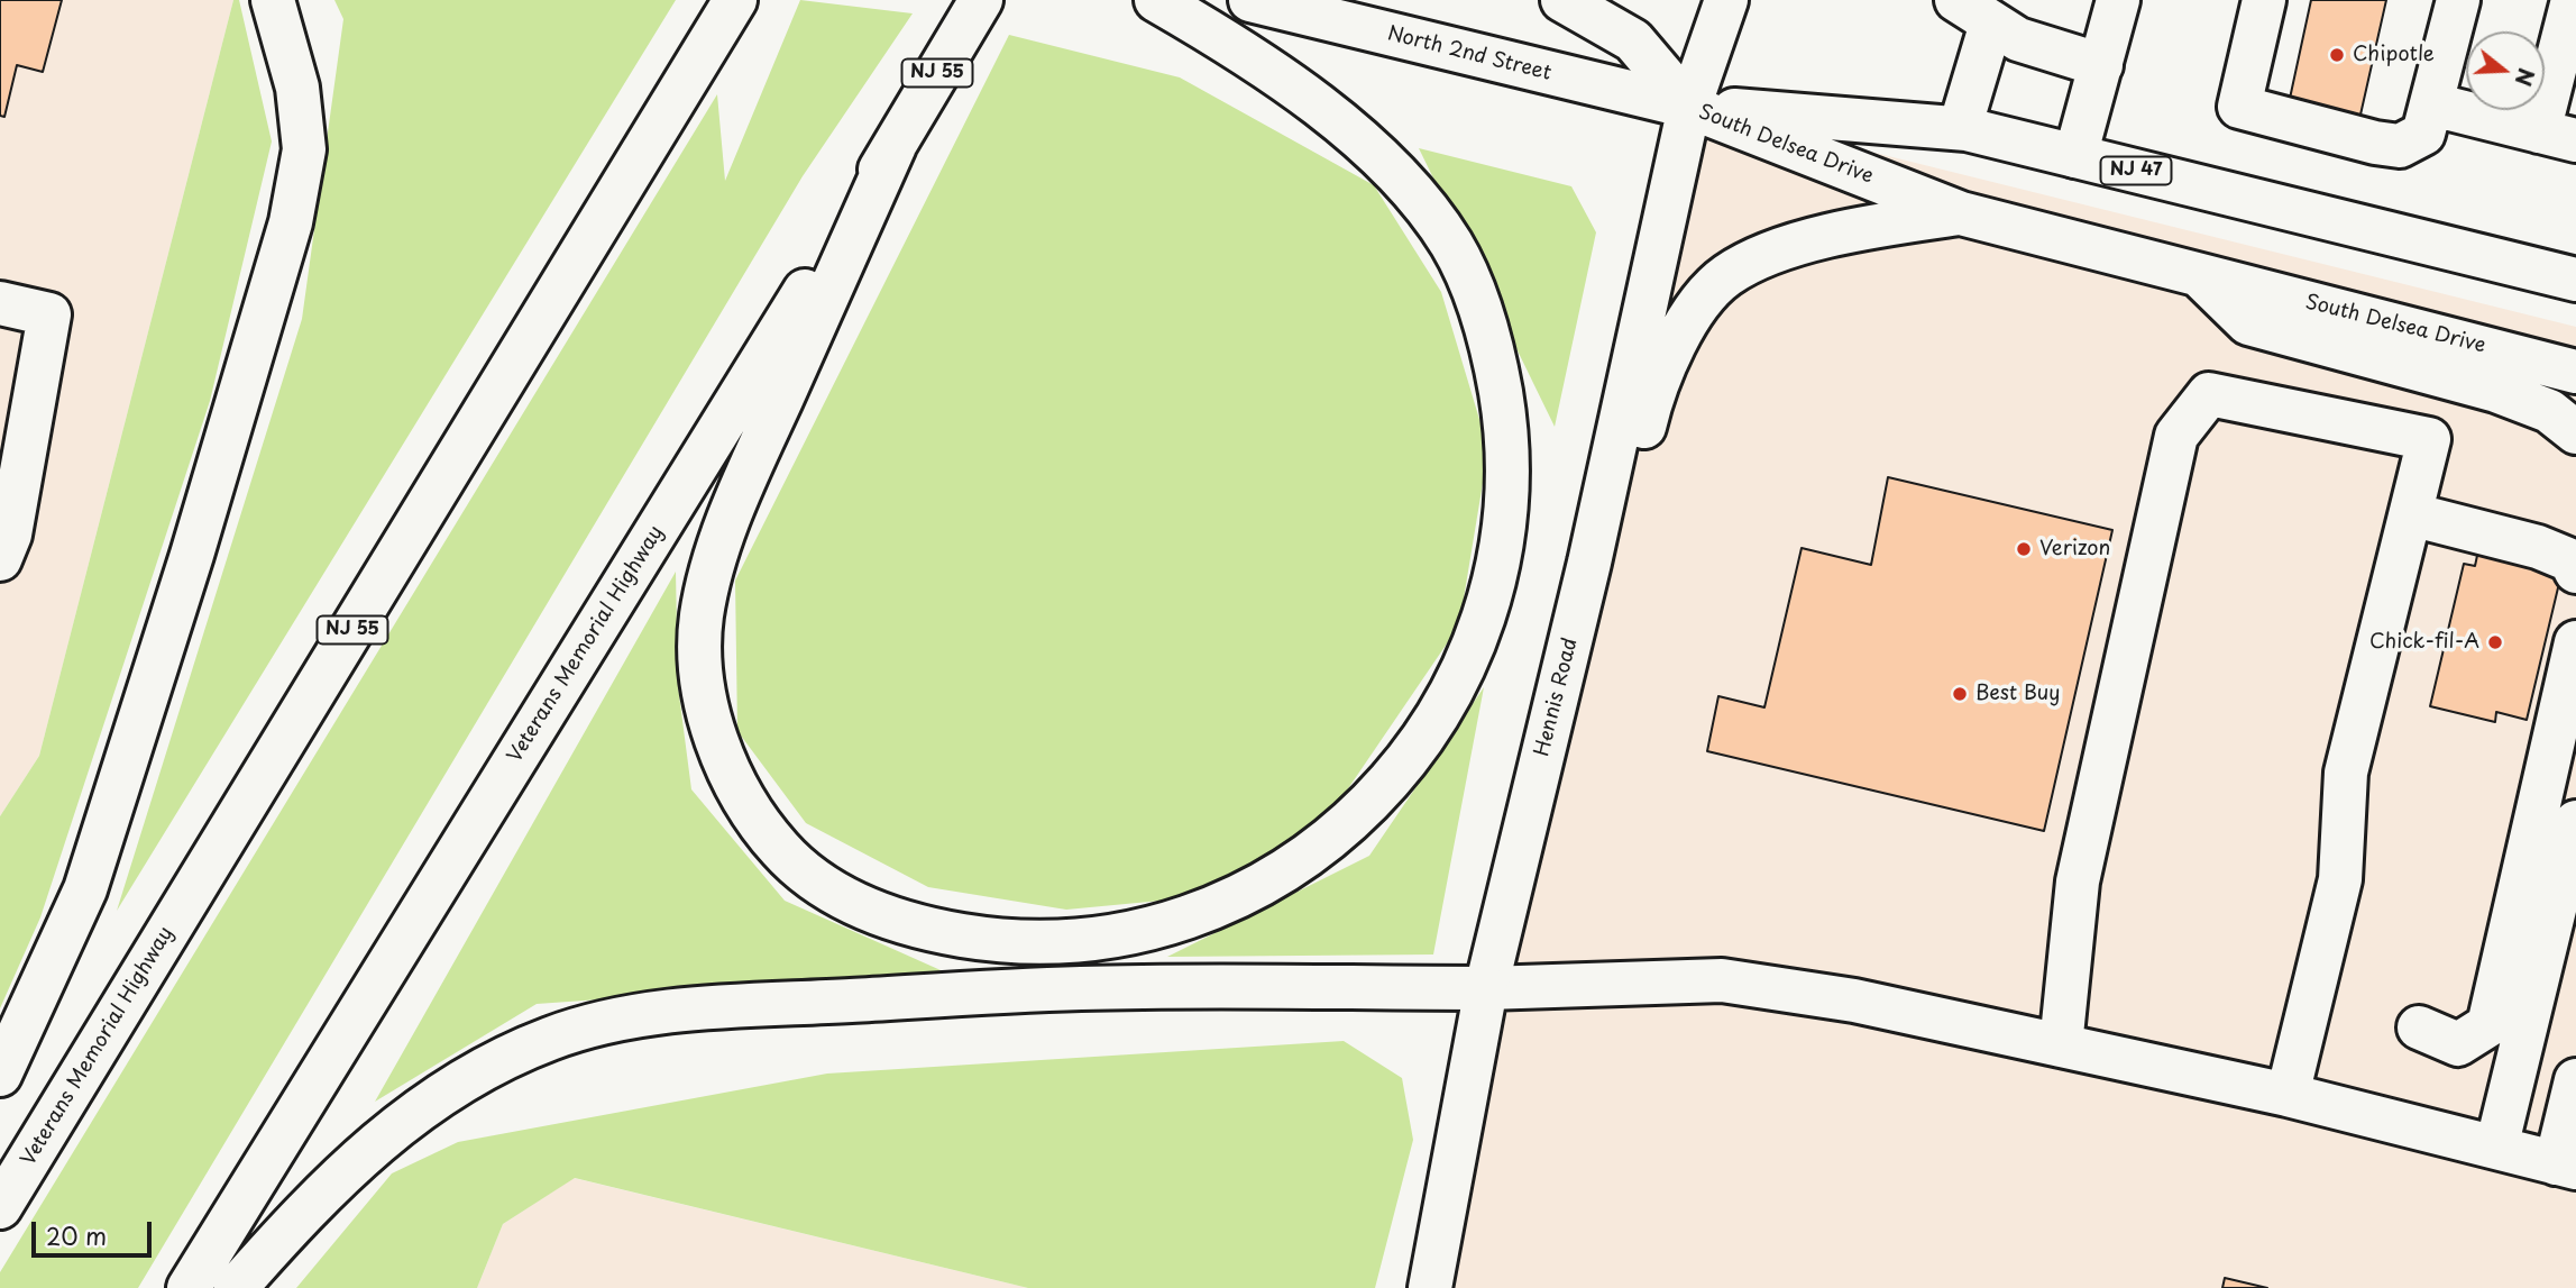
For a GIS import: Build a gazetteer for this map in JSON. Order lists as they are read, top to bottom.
{
  "streets": {
    "main road": [
      "North 2nd Street",
      "NJ 55",
      "South Delsea Drive",
      "NJ 47",
      "Veterans Memorial Highway",
      "Hennis Road"
    ]
  },
  "crossings": [
    ["North 2nd Street", "South Delsea Drive"],
    ["North 2nd Street", "Hennis Road"],
    ["South Delsea Drive", "Hennis Road"]
  ],
  "places": [
    "Chipotle",
    "Verizon",
    "Chick-fil-A",
    "Best Buy"
  ],
  "scale_bar": "20 m",
  "north": "right"
}
